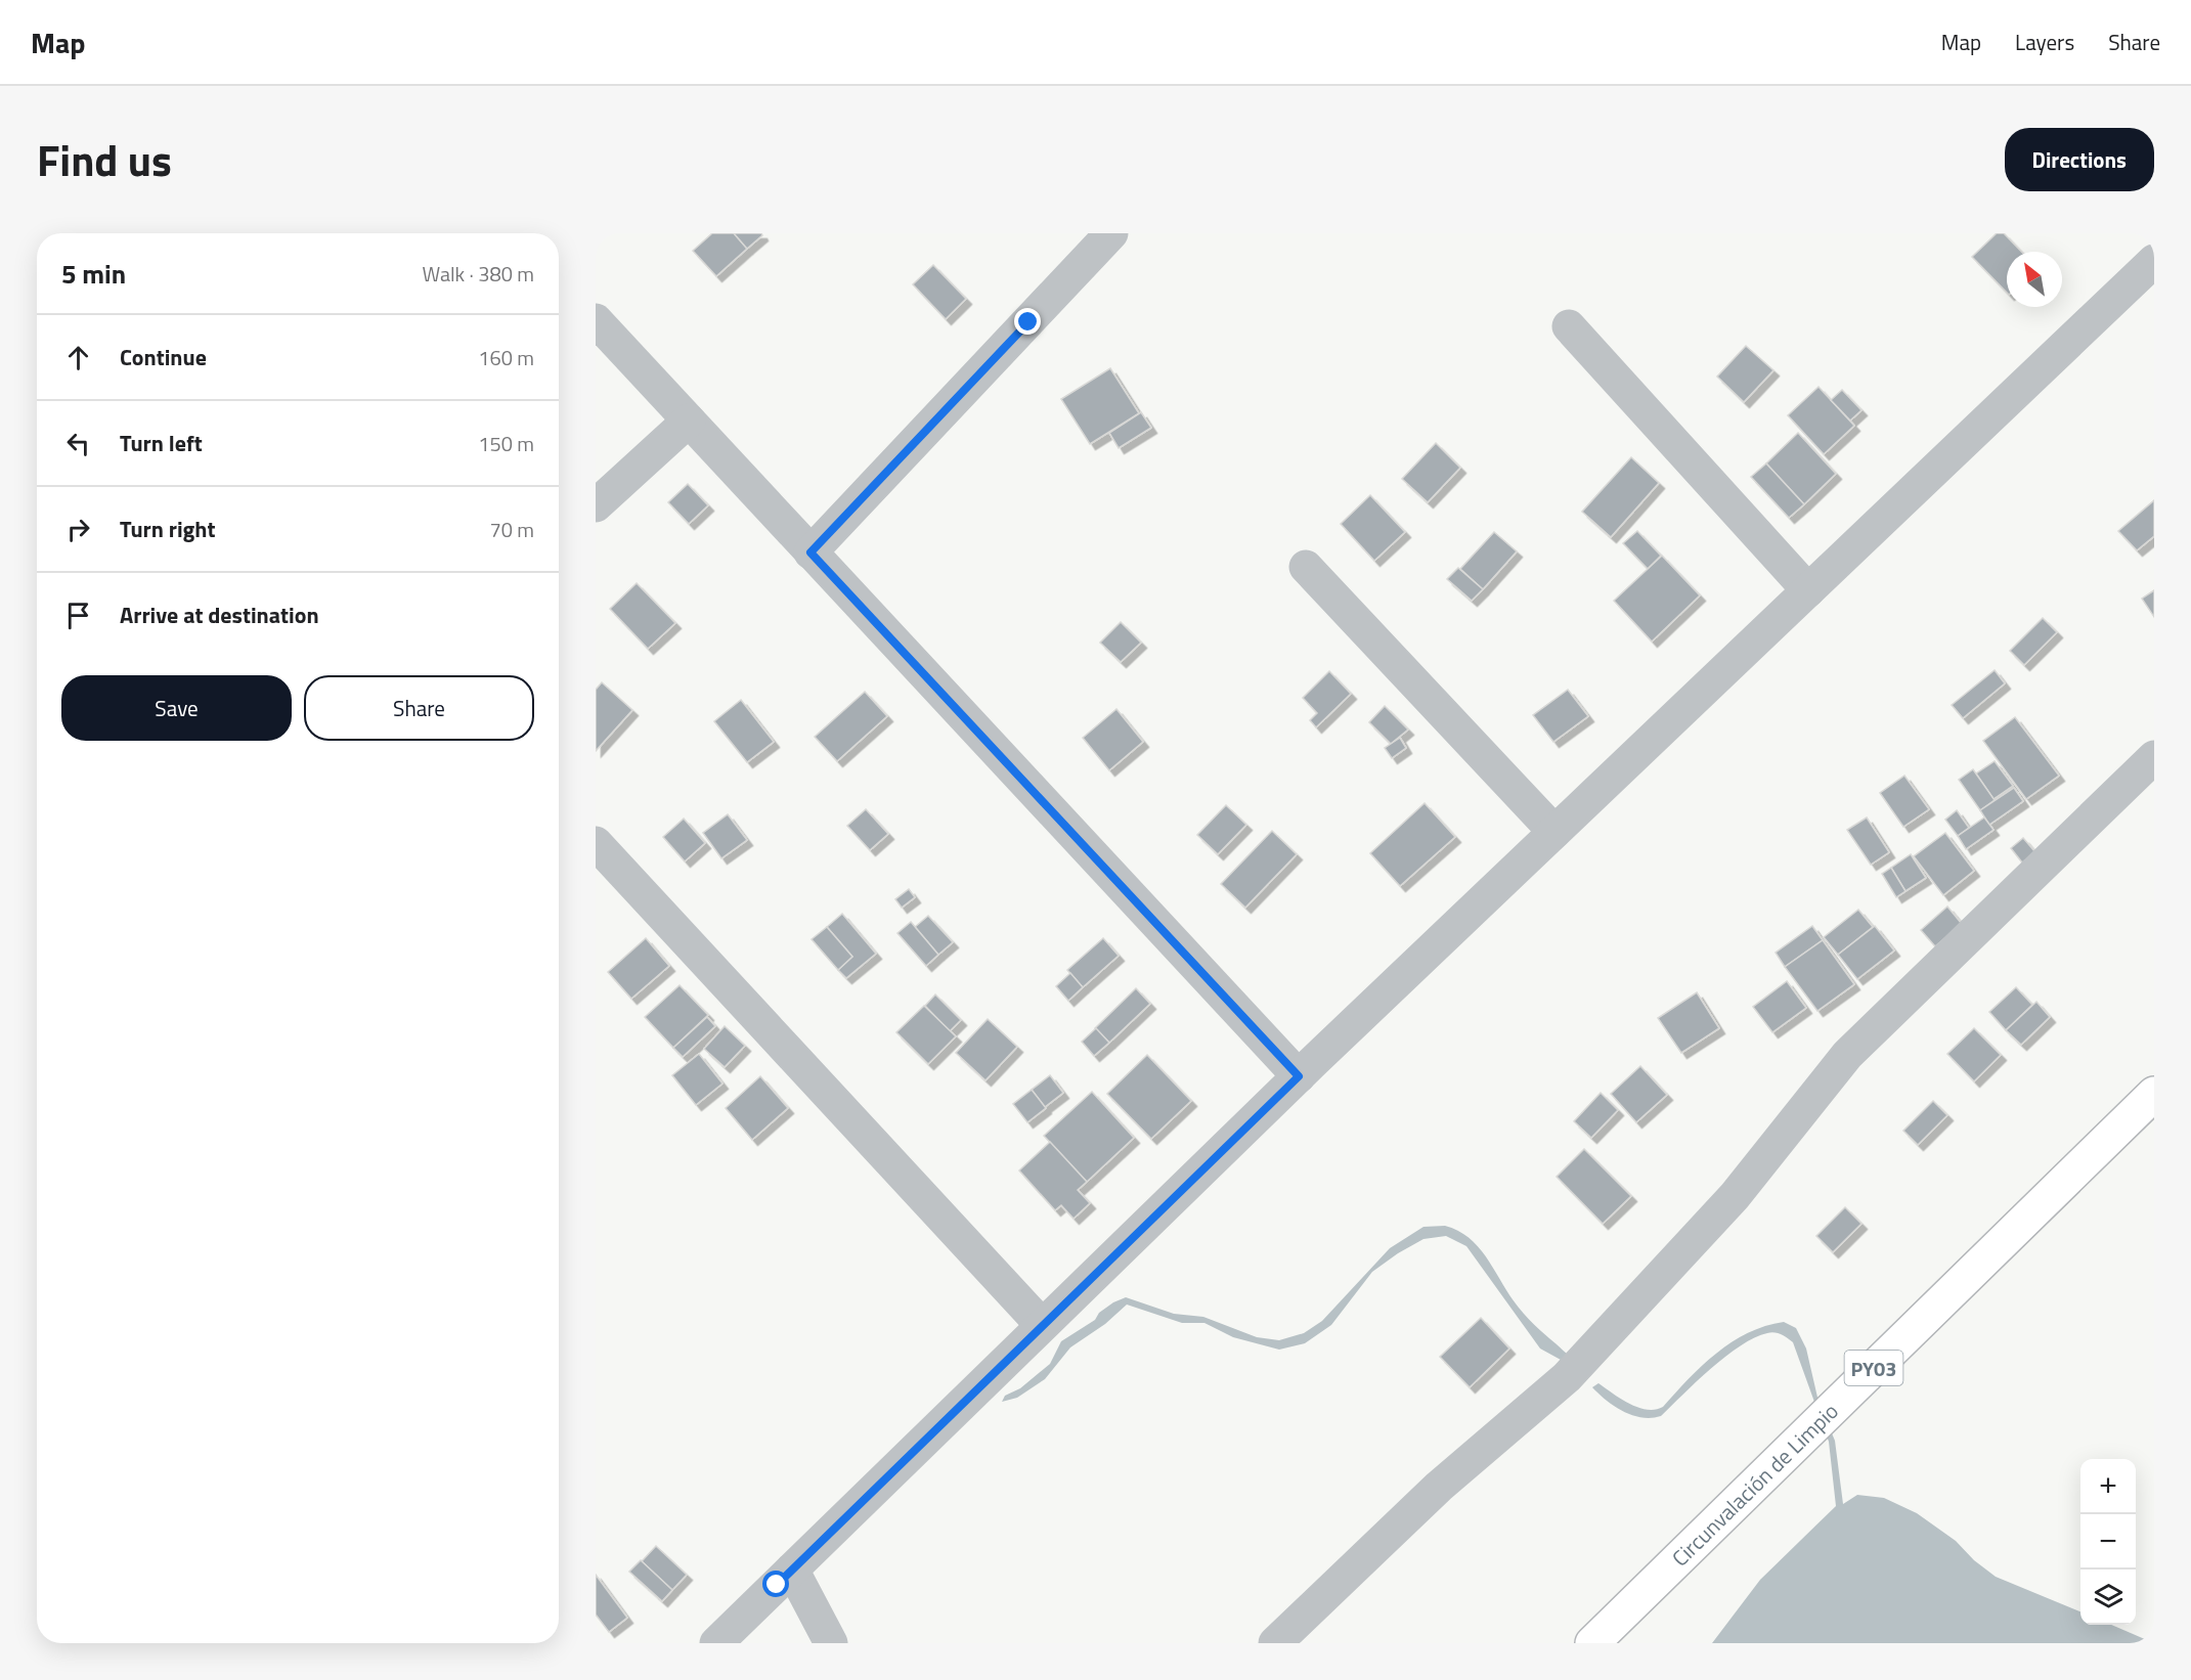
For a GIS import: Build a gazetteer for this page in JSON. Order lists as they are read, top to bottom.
{
  "streets": {
    "highway": ["PY03", "Circunvalación de Limpio"]
  },
  "north": "top left",
  "page": {
    "header": "Map",
    "nav": ["Map", "Layers", "Share"],
    "title": "Find us",
    "buttons": [
      "Directions",
      ["Save", "Share"]
    ],
    "heading": ["5 min", "Walk · 380 m"],
    "list": [
      ["Continue", "160 m"],
      ["Turn left", "150 m"],
      ["Turn right", "70 m"],
      "Arrive at destination"
    ],
    "map_buttons": ["+", "−"]
  }
}
